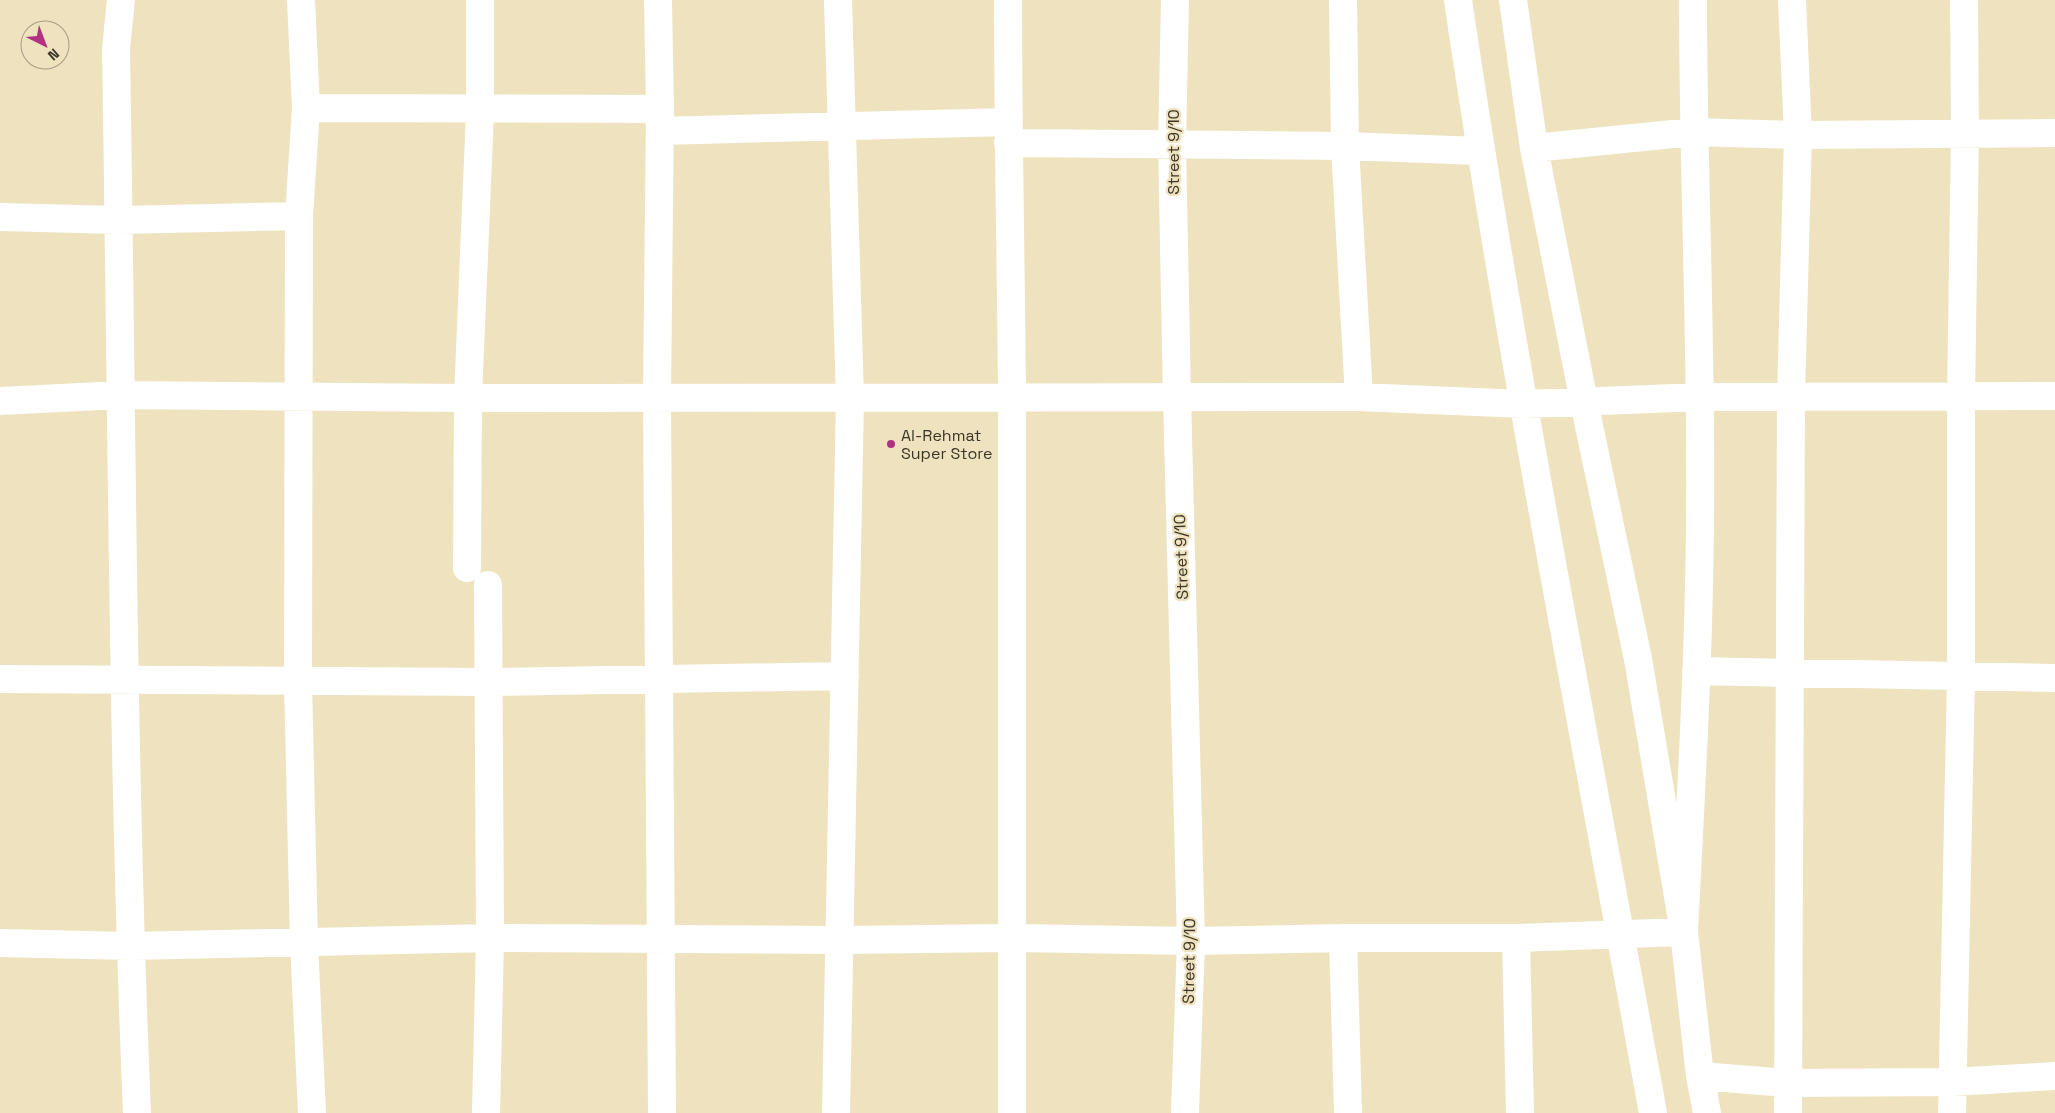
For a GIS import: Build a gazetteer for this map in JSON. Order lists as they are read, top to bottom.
{
  "streets": {
    "street": ["Street 9/10"]
  },
  "places": ["Al-Rehmat Super Store"],
  "north": "bottom right"
}
